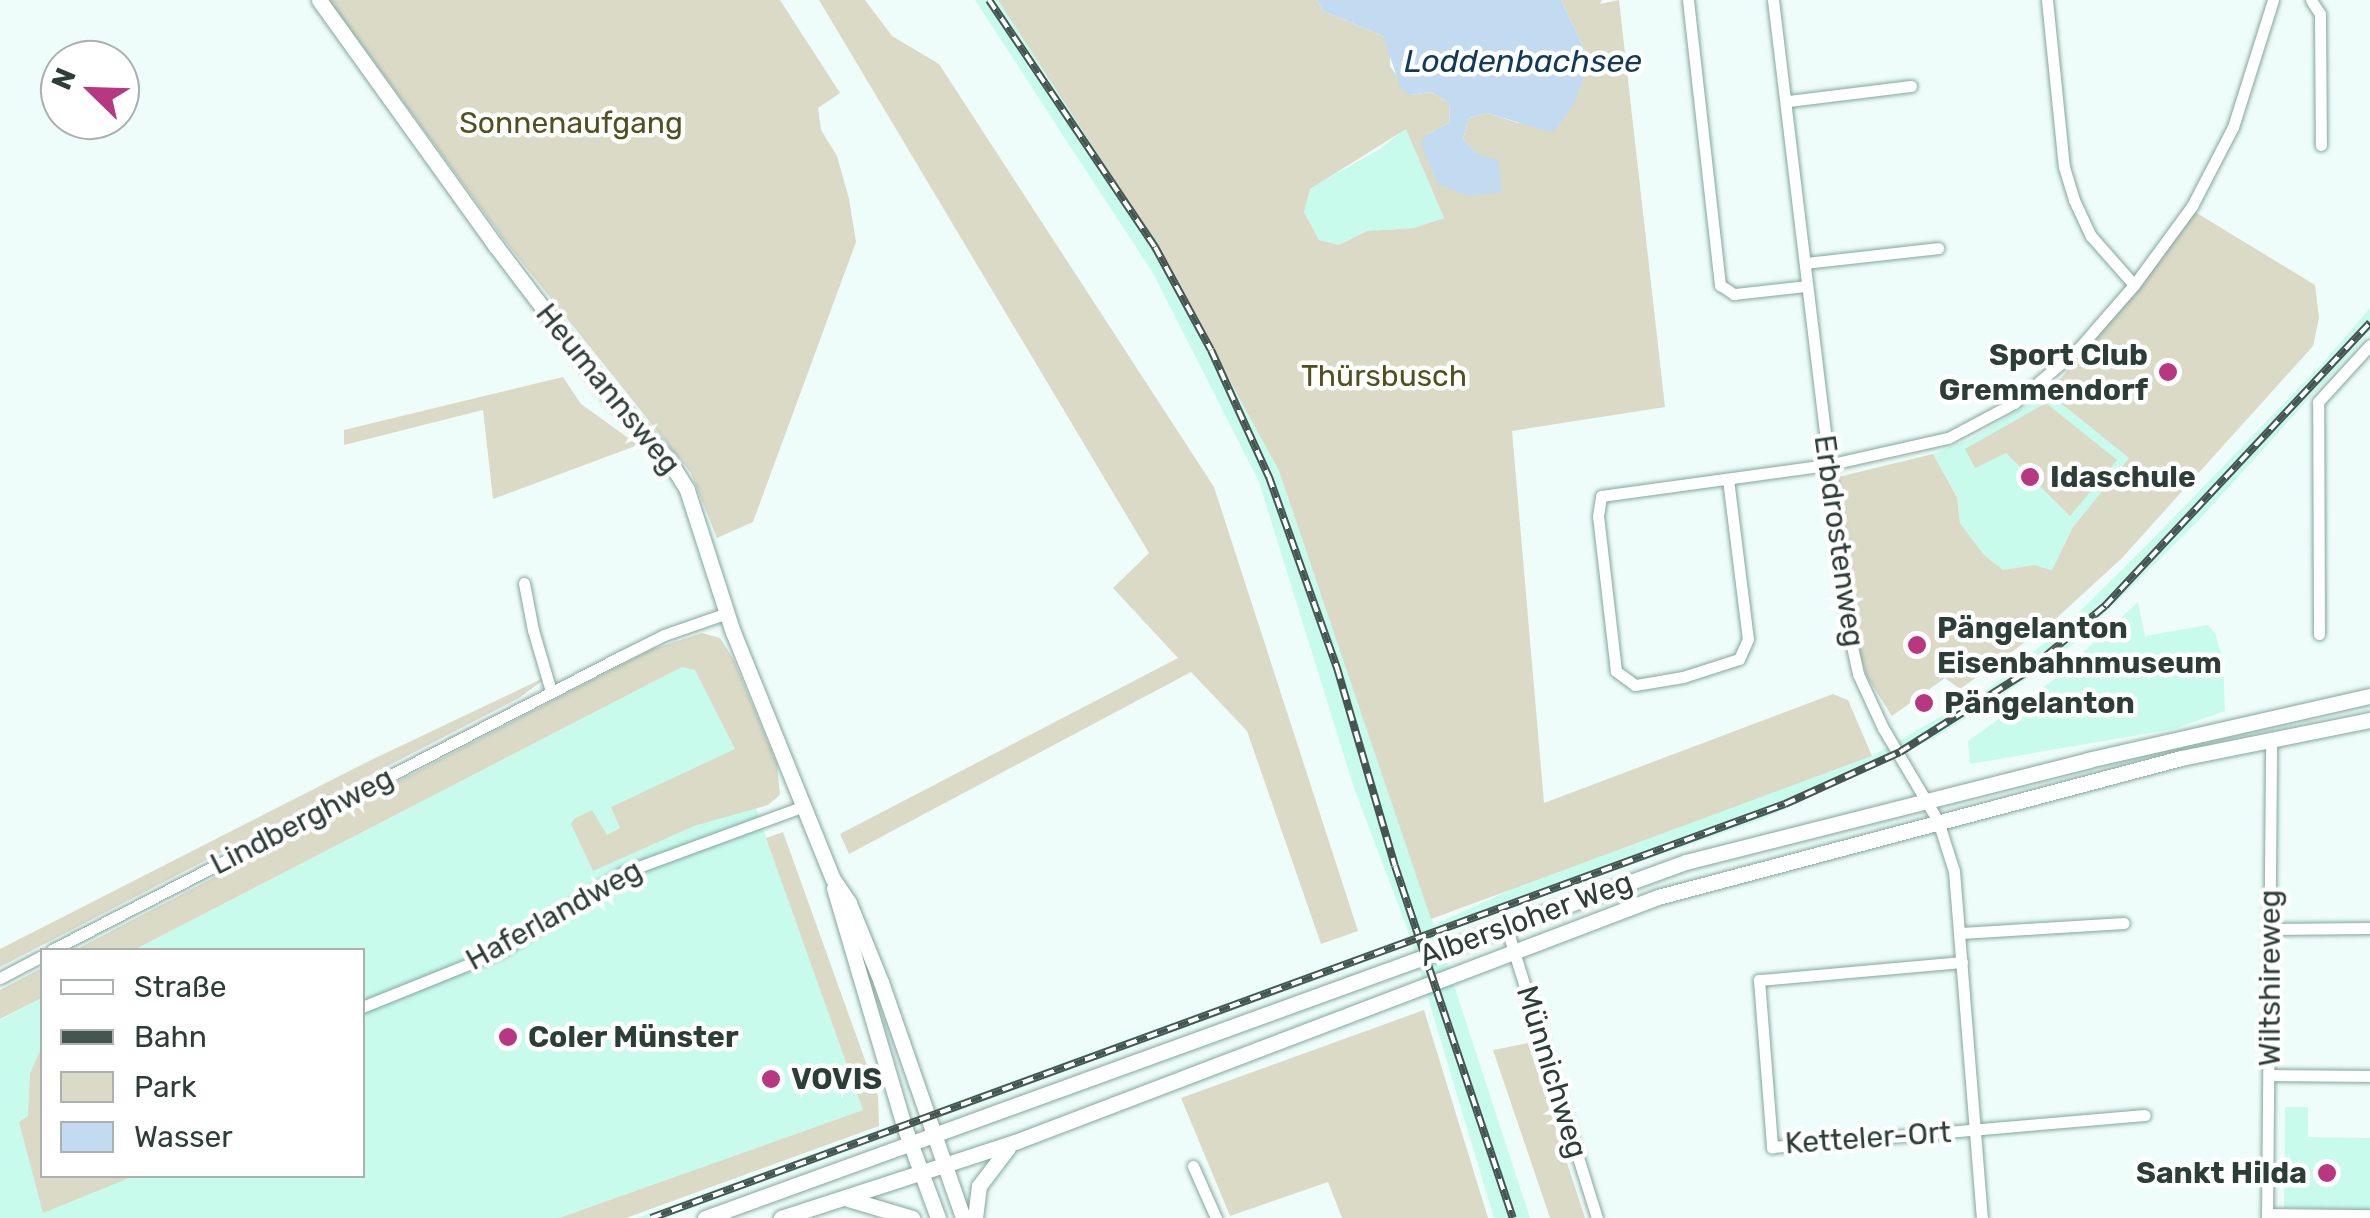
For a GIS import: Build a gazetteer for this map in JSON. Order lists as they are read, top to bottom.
{
  "streets": {
    "main road": ["Heumannsweg", "Albersloher Weg"],
    "street": [
      "Erbdrostenweg",
      "Lindberghweg",
      "Haferlandweg",
      "Wiltshireweg",
      "Münnichweg",
      "Ketteler-Ort"
    ]
  },
  "crossings": [
    ["Heumannsweg", "Lindberghweg"],
    ["Heumannsweg", "Haferlandweg"],
    ["Heumannsweg", "Albersloher Weg"],
    ["Erbdrostenweg", "Albersloher Weg"],
    ["Erbdrostenweg", "Ketteler-Ort"],
    ["Albersloher Weg", "Wiltshireweg"],
    ["Albersloher Weg", "Münnichweg"]
  ],
  "water": ["Loddenbachsee"],
  "parks": ["Sonnenaufgang", "Thürsbusch"],
  "places": [
    "Sport Club Gremmendorf",
    "Idaschule",
    "Pängelanton Eisenbahnmuseum",
    "Pängelanton",
    "Coler Münster",
    "VOVIS",
    "Sankt Hilda"
  ],
  "legend": [
    "Straße",
    "Bahn",
    "Park",
    "Wasser"
  ],
  "north": "top left"
}
